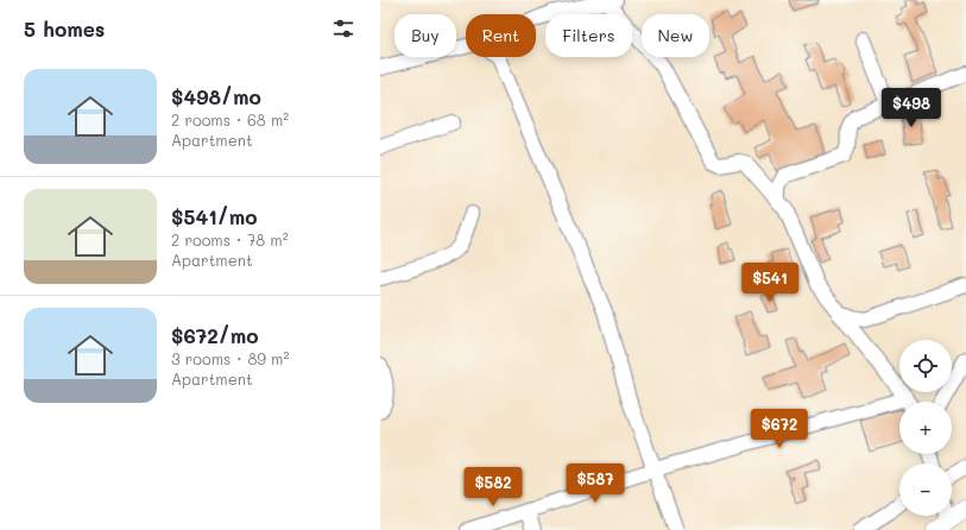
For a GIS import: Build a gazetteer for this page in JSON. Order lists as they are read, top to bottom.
{
  "page": {
    "heading": "5 homes",
    "chip": [
      "Buy",
      "Rent",
      "Filters",
      "New"
    ],
    "list": [
      {
        "name": "$498/mo",
        "note": "2 rooms · 68 m² · Apartment"
      },
      {
        "name": "$541/mo",
        "note": "2 rooms · 78 m² · Apartment"
      },
      {
        "name": "$672/mo",
        "note": "3 rooms · 89 m² · Apartment"
      }
    ],
    "price": [
      "$498",
      "$541",
      "$672",
      "$587",
      "$582"
    ],
    "map_buttons": ["+", "−"]
  }
}
